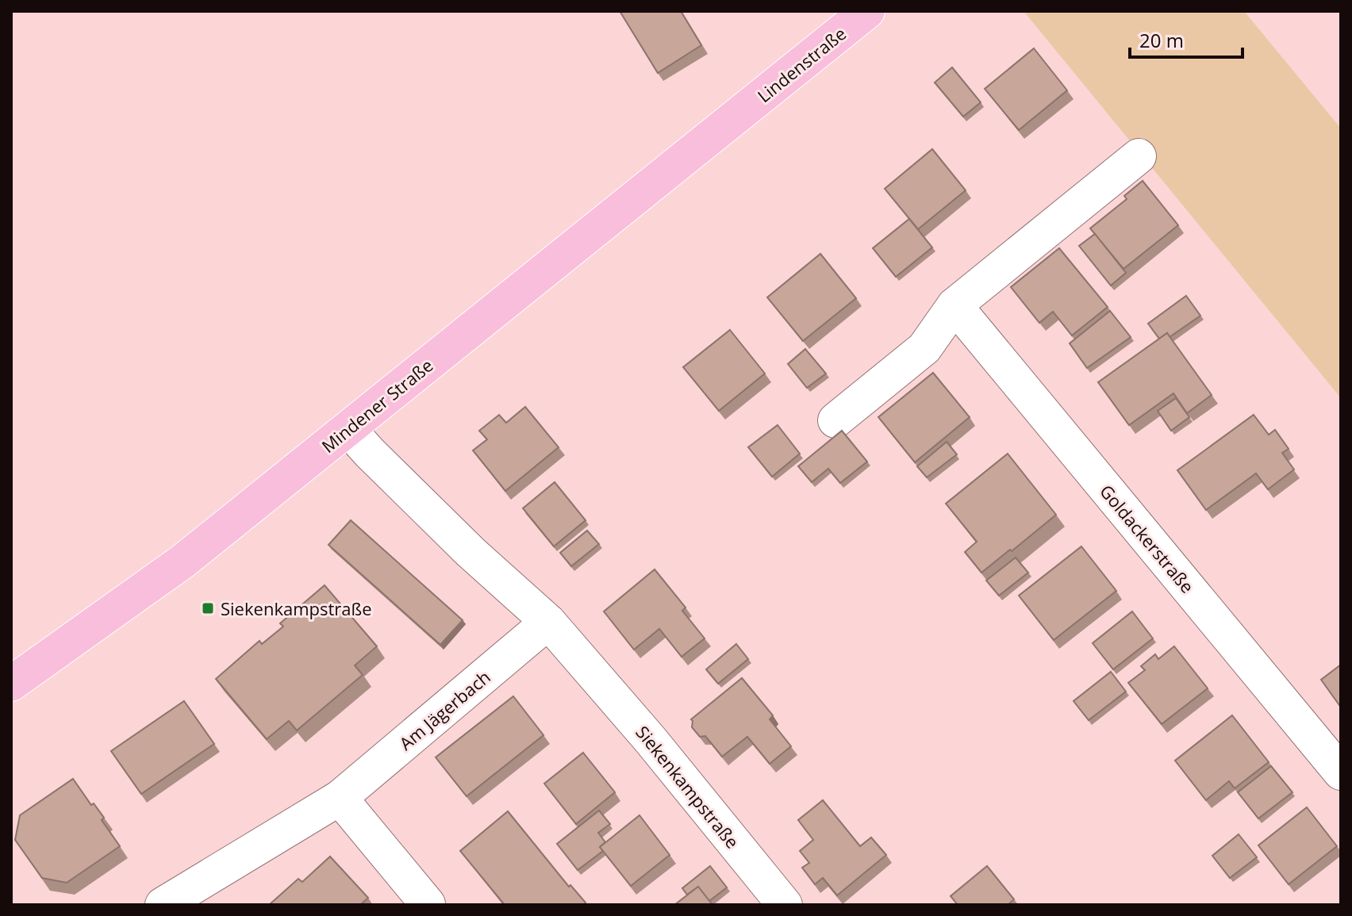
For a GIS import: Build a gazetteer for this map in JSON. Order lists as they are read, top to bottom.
{
  "streets": {
    "main road": ["Lindenstraße", "Mindener Straße"],
    "street": ["Goldackerstraße", "Am Jägerbach", "Siekenkampstraße"]
  },
  "crossings": [
    ["Lindenstraße", "Mindener Straße"],
    ["Mindener Straße", "Siekenkampstraße"],
    ["Am Jägerbach", "Siekenkampstraße"]
  ],
  "places": {
    "transit": ["Siekenkampstraße"]
  },
  "scale_bar": "20 m"
}
